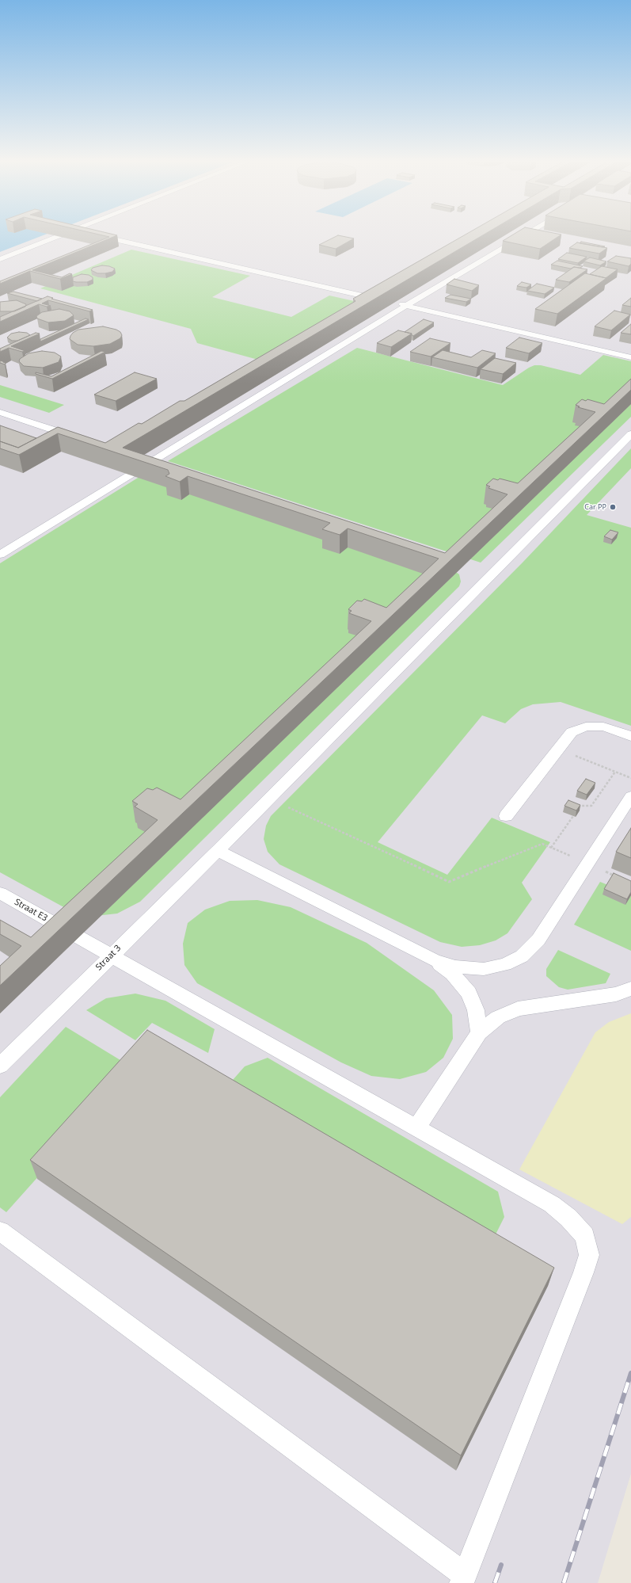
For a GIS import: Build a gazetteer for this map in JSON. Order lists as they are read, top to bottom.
{
  "streets": {
    "lane": ["Straat E3", "Straat 3"]
  },
  "crossings": [
    ["Straat E3", "Straat 3"]
  ],
  "places": ["Car PP"]
}
